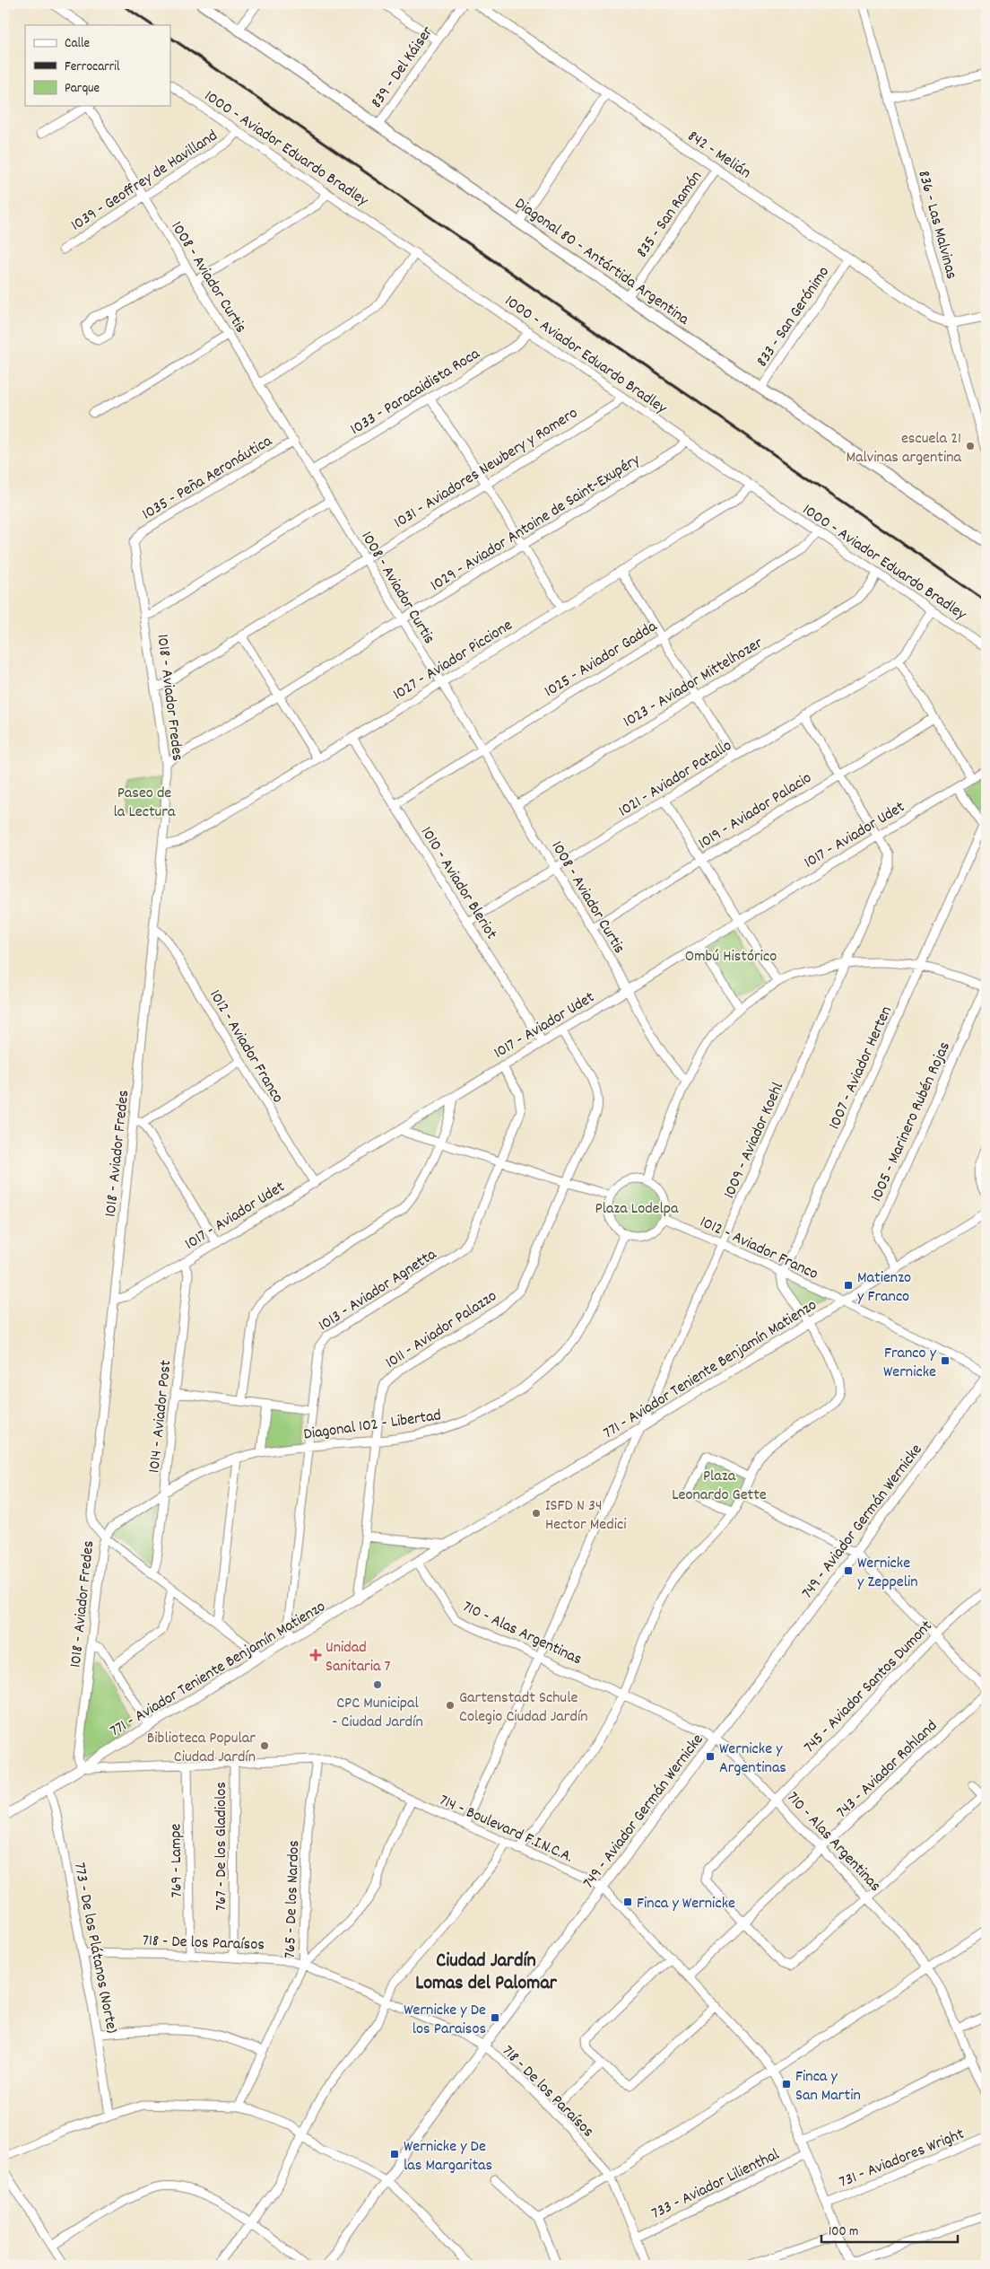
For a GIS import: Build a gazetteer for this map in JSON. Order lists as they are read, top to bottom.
{
  "streets": {
    "main road": ["Diagonal 80 - Antártida Argentina"],
    "street": [
      "839 - Del Káiser",
      "1000 - Aviador Eduardo Bradley",
      "842 - Melián",
      "1039 - Geoffrey de Havilland",
      "835 - San Ramón",
      "836 - Las Malvinas",
      "1008 - Aviador Curtis",
      "833 - San Gerónimo",
      "1033 - Paracaidista Roca",
      "1031 - Aviadores Newbery y Romero",
      "1035 - Peña Aeronáutica",
      "1029 - Aviador Antoine de Saint-Exupéry",
      "1025 - Aviador Gadda",
      "1027 - Aviador Piccione",
      "1023 - Aviador Mittelhozer",
      "1018 - Aviador Fredes",
      "1021 - Aviador Patallo",
      "1019 - Aviador Palacio",
      "1017 - Aviador Udet",
      "1010 - Aviador Bleriot",
      "1012 - Aviador Franco",
      "1007 - Aviador Herten",
      "1005 - Marinero Rubén Rojas",
      "1009 - Aviador Koehl",
      "1013 - Aviador Agnetta",
      "1011 - Aviador Palazzo",
      "771 - Aviador Teniente Benjamín Matienzo",
      "1014 - Aviador Post",
      "Diagonal 102 - Libertad",
      "749 - Aviador Germán Wernicke",
      "710 - Alas Argentinas",
      "745 - Aviador Santos Dumont",
      "743 - Aviador Rohland",
      "714 - Boulevard F.I.N.C.A.",
      "767 - De los Gladiolos",
      "769 - Lampe",
      "765 - De los Nardos",
      "718 - De los Paraísos",
      "773 - De los Plátanos (Norte)",
      "731 - Aviadores Wright",
      "733 - Aviador Lilienthal"
    ]
  },
  "crossings": [
    ["839 - Del Káiser", "Diagonal 80 - Antártida Argentina"],
    ["1000 - Aviador Eduardo Bradley", "1039 - Geoffrey de Havilland"],
    ["1000 - Aviador Eduardo Bradley", "1033 - Paracaidista Roca"],
    ["1000 - Aviador Eduardo Bradley", "1031 - Aviadores Newbery y Romero"],
    ["1000 - Aviador Eduardo Bradley", "1029 - Aviador Antoine de Saint-Exupéry"],
    ["1000 - Aviador Eduardo Bradley", "1025 - Aviador Gadda"],
    ["1000 - Aviador Eduardo Bradley", "1027 - Aviador Piccione"],
    ["1000 - Aviador Eduardo Bradley", "1023 - Aviador Mittelhozer"],
    ["842 - Melián", "835 - San Ramón"],
    ["842 - Melián", "836 - Las Malvinas"],
    ["842 - Melián", "833 - San Gerónimo"],
    ["1039 - Geoffrey de Havilland", "1008 - Aviador Curtis"],
    ["835 - San Ramón", "Diagonal 80 - Antártida Argentina"],
    ["Diagonal 80 - Antártida Argentina", "833 - San Gerónimo"],
    ["1008 - Aviador Curtis", "1033 - Paracaidista Roca"],
    ["1008 - Aviador Curtis", "1031 - Aviadores Newbery y Romero"],
    ["1008 - Aviador Curtis", "1035 - Peña Aeronáutica"],
    ["1008 - Aviador Curtis", "1029 - Aviador Antoine de Saint-Exupéry"],
    ["1008 - Aviador Curtis", "1025 - Aviador Gadda"],
    ["1008 - Aviador Curtis", "1027 - Aviador Piccione"],
    ["1008 - Aviador Curtis", "1023 - Aviador Mittelhozer"],
    ["1008 - Aviador Curtis", "1021 - Aviador Patallo"],
    ["1008 - Aviador Curtis", "1019 - Aviador Palacio"],
    ["1008 - Aviador Curtis", "1017 - Aviador Udet"],
    ["1031 - Aviadores Newbery y Romero", "1018 - Aviador Fredes"],
    ["1035 - Peña Aeronáutica", "1018 - Aviador Fredes"],
    ["1029 - Aviador Antoine de Saint-Exupéry", "1018 - Aviador Fredes"],
    ["1025 - Aviador Gadda", "1010 - Aviador Bleriot"],
    ["1027 - Aviador Piccione", "1018 - Aviador Fredes"],
    ["1027 - Aviador Piccione", "1010 - Aviador Bleriot"],
    ["1018 - Aviador Fredes", "1017 - Aviador Udet"],
    ["1018 - Aviador Fredes", "1012 - Aviador Franco"],
    ["1018 - Aviador Fredes", "771 - Aviador Teniente Benjamín Matienzo"],
    ["1018 - Aviador Fredes", "Diagonal 102 - Libertad"],
    ["1018 - Aviador Fredes", "714 - Boulevard F.I.N.C.A."],
    ["1021 - Aviador Patallo", "1010 - Aviador Bleriot"],
    ["1017 - Aviador Udet", "1010 - Aviador Bleriot"],
    ["1017 - Aviador Udet", "1012 - Aviador Franco"],
    ["1017 - Aviador Udet", "1009 - Aviador Koehl"],
    ["1017 - Aviador Udet", "1013 - Aviador Agnetta"],
    ["1017 - Aviador Udet", "1011 - Aviador Palazzo"],
    ["1017 - Aviador Udet", "1014 - Aviador Post"],
    ["1012 - Aviador Franco", "1007 - Aviador Herten"],
    ["1012 - Aviador Franco", "1009 - Aviador Koehl"],
    ["1012 - Aviador Franco", "771 - Aviador Teniente Benjamín Matienzo"],
    ["1012 - Aviador Franco", "Diagonal 102 - Libertad"],
    ["1012 - Aviador Franco", "749 - Aviador Germán Wernicke"],
    ["1005 - Marinero Rubén Rojas", "771 - Aviador Teniente Benjamín Matienzo"],
    ["1009 - Aviador Koehl", "771 - Aviador Teniente Benjamín Matienzo"],
    ["1009 - Aviador Koehl", "710 - Alas Argentinas"],
    ["1009 - Aviador Koehl", "714 - Boulevard F.I.N.C.A."],
    ["1013 - Aviador Agnetta", "771 - Aviador Teniente Benjamín Matienzo"],
    ["1013 - Aviador Agnetta", "Diagonal 102 - Libertad"],
    ["1011 - Aviador Palazzo", "771 - Aviador Teniente Benjamín Matienzo"],
    ["1011 - Aviador Palazzo", "Diagonal 102 - Libertad"],
    ["771 - Aviador Teniente Benjamín Matienzo", "710 - Alas Argentinas"],
    ["771 - Aviador Teniente Benjamín Matienzo", "714 - Boulevard F.I.N.C.A."],
    ["771 - Aviador Teniente Benjamín Matienzo", "773 - De los Plátanos (Norte)"],
    ["1014 - Aviador Post", "Diagonal 102 - Libertad"],
    ["749 - Aviador Germán Wernicke", "710 - Alas Argentinas"],
    ["749 - Aviador Germán Wernicke", "714 - Boulevard F.I.N.C.A."],
    ["749 - Aviador Germán Wernicke", "718 - De los Paraísos"],
    ["710 - Alas Argentinas", "745 - Aviador Santos Dumont"],
    ["710 - Alas Argentinas", "743 - Aviador Rohland"],
    ["745 - Aviador Santos Dumont", "743 - Aviador Rohland"],
    ["743 - Aviador Rohland", "714 - Boulevard F.I.N.C.A."],
    ["714 - Boulevard F.I.N.C.A.", "767 - De los Gladiolos"],
    ["714 - Boulevard F.I.N.C.A.", "769 - Lampe"],
    ["714 - Boulevard F.I.N.C.A.", "765 - De los Nardos"],
    ["714 - Boulevard F.I.N.C.A.", "731 - Aviadores Wright"],
    ["714 - Boulevard F.I.N.C.A.", "733 - Aviador Lilienthal"],
    ["767 - De los Gladiolos", "718 - De los Paraísos"],
    ["769 - Lampe", "718 - De los Paraísos"],
    ["765 - De los Nardos", "718 - De los Paraísos"],
    ["718 - De los Paraísos", "773 - De los Plátanos (Norte)"],
    ["718 - De los Paraísos", "733 - Aviador Lilienthal"]
  ],
  "districts": ["Ciudad Jardín Lomas del Palomar"],
  "parks": [
    "Paseo de la Lectura",
    "Ombú Histórico",
    "Plaza Lodelpa",
    "Plaza Leonardo Gette"
  ],
  "places": {
    "other": [
      "escuela 21 Malvinas argentina",
      "ISFD N 34 Hector Medici",
      "CPC Municipal - Ciudad Jardín",
      "Gartenstadt Schule Colegio Ciudad Jardín",
      "Biblioteca Popular Ciudad Jardín"
    ],
    "transit": [
      "Matienzo y Franco",
      "Franco y Wernicke",
      "Wernicke y Zeppelin",
      "Wernicke y Argentinas",
      "Finca y Wernicke",
      "Wernicke y De los Paraisos",
      "Finca y San Martin",
      "Wernicke y De las Margaritas"
    ],
    "health": ["Unidad Sanitaria 7"]
  },
  "legend": ["Calle", "Ferrocarril", "Parque"],
  "scale_bar": "100 m"
}
